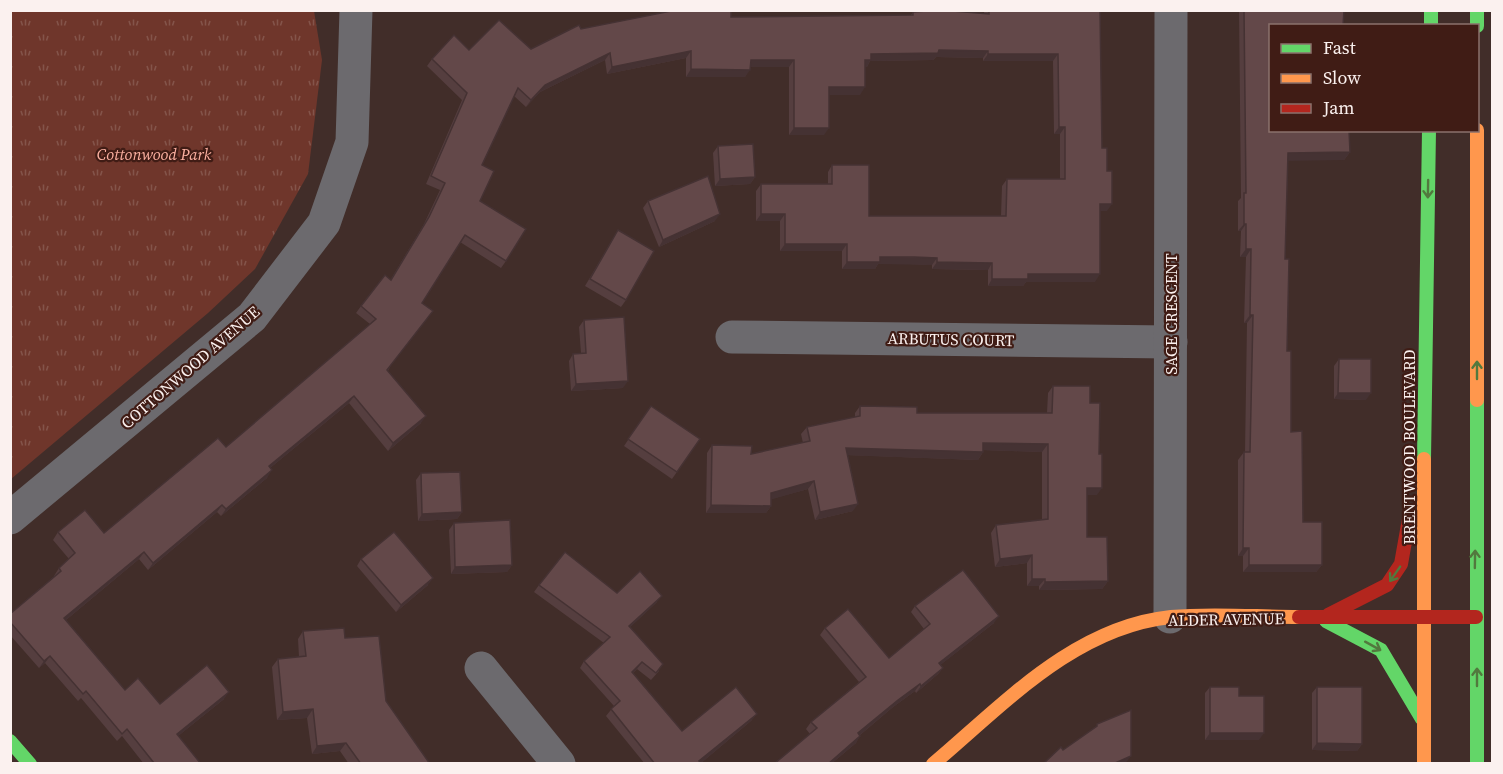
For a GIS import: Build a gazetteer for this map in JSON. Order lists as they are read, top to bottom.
{
  "streets": {
    "main road": ["BRENTWOOD BOULEVARD", "ALDER AVENUE"],
    "street": ["SAGE CRESCENT", "ARBUTUS COURT", "COTTONWOOD AVENUE"]
  },
  "crossings": [
    ["SAGE CRESCENT", "ARBUTUS COURT"],
    ["SAGE CRESCENT", "ALDER AVENUE"],
    ["BRENTWOOD BOULEVARD", "ALDER AVENUE"]
  ],
  "parks": ["Cottonwood Park"],
  "legend": ["Fast", "Slow", "Jam"]
}
